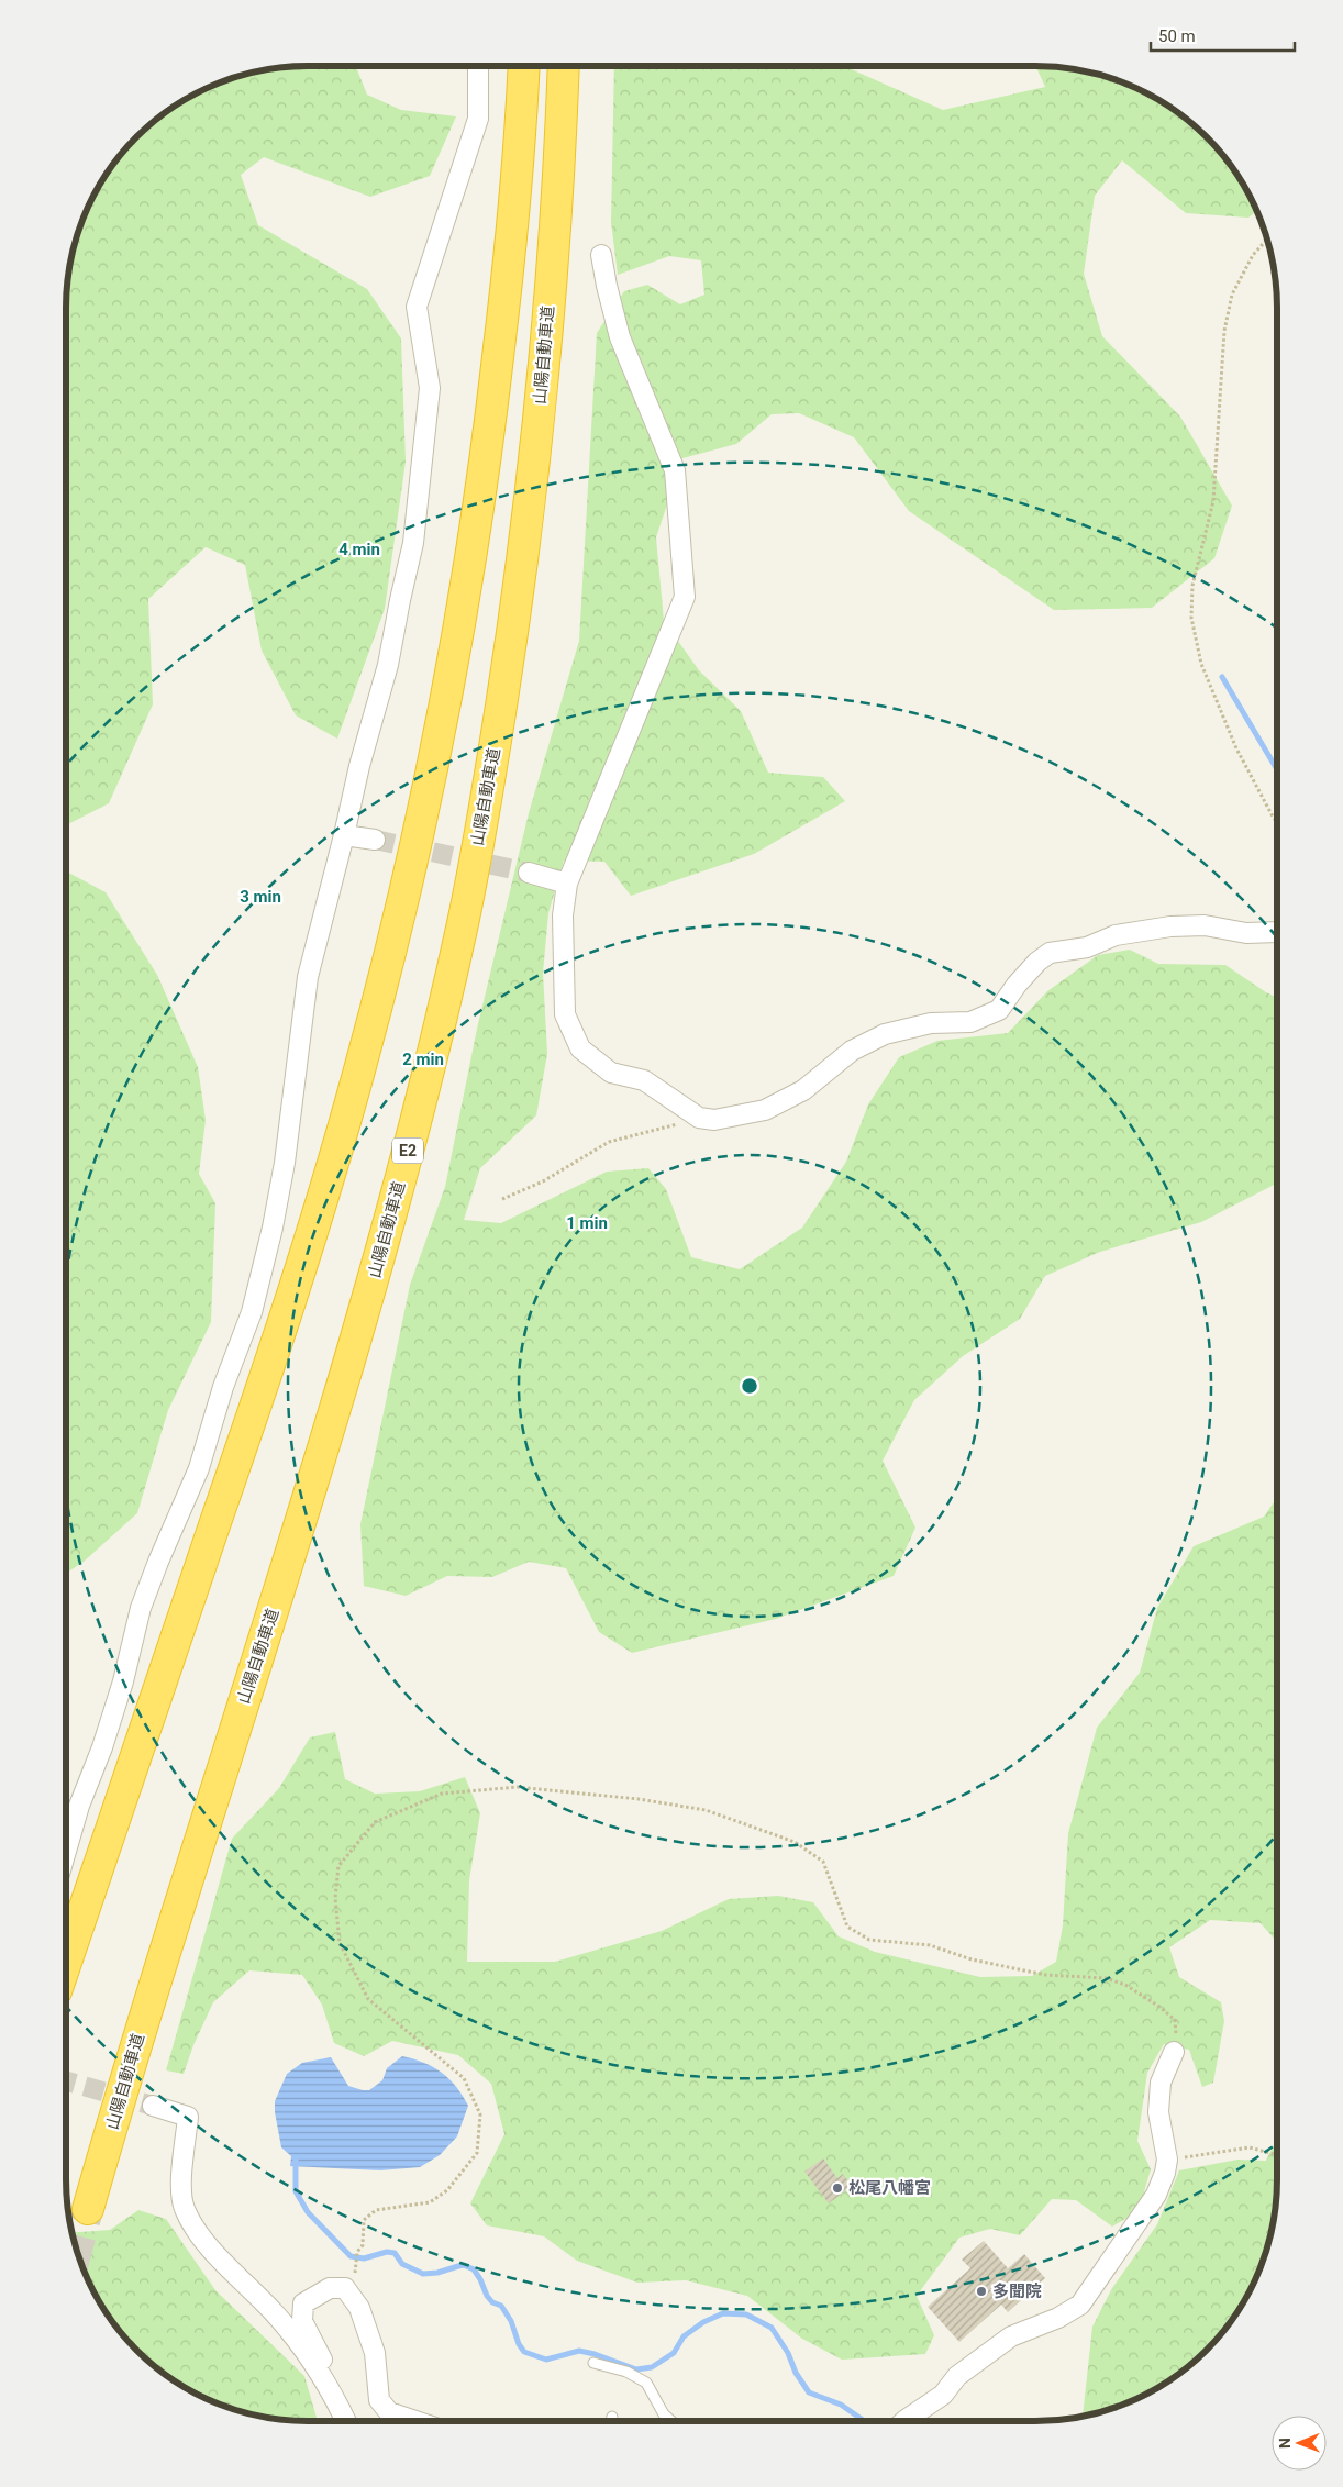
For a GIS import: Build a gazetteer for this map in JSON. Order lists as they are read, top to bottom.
{
  "streets": {
    "highway": ["山陽自動車道", "E2"]
  },
  "places": ["松尾八幡宮", "多聞院"],
  "scale_bar": "50 m",
  "north": "left",
  "rings": [
    "4 min",
    "3 min",
    "2 min",
    "1 min"
  ]
}
